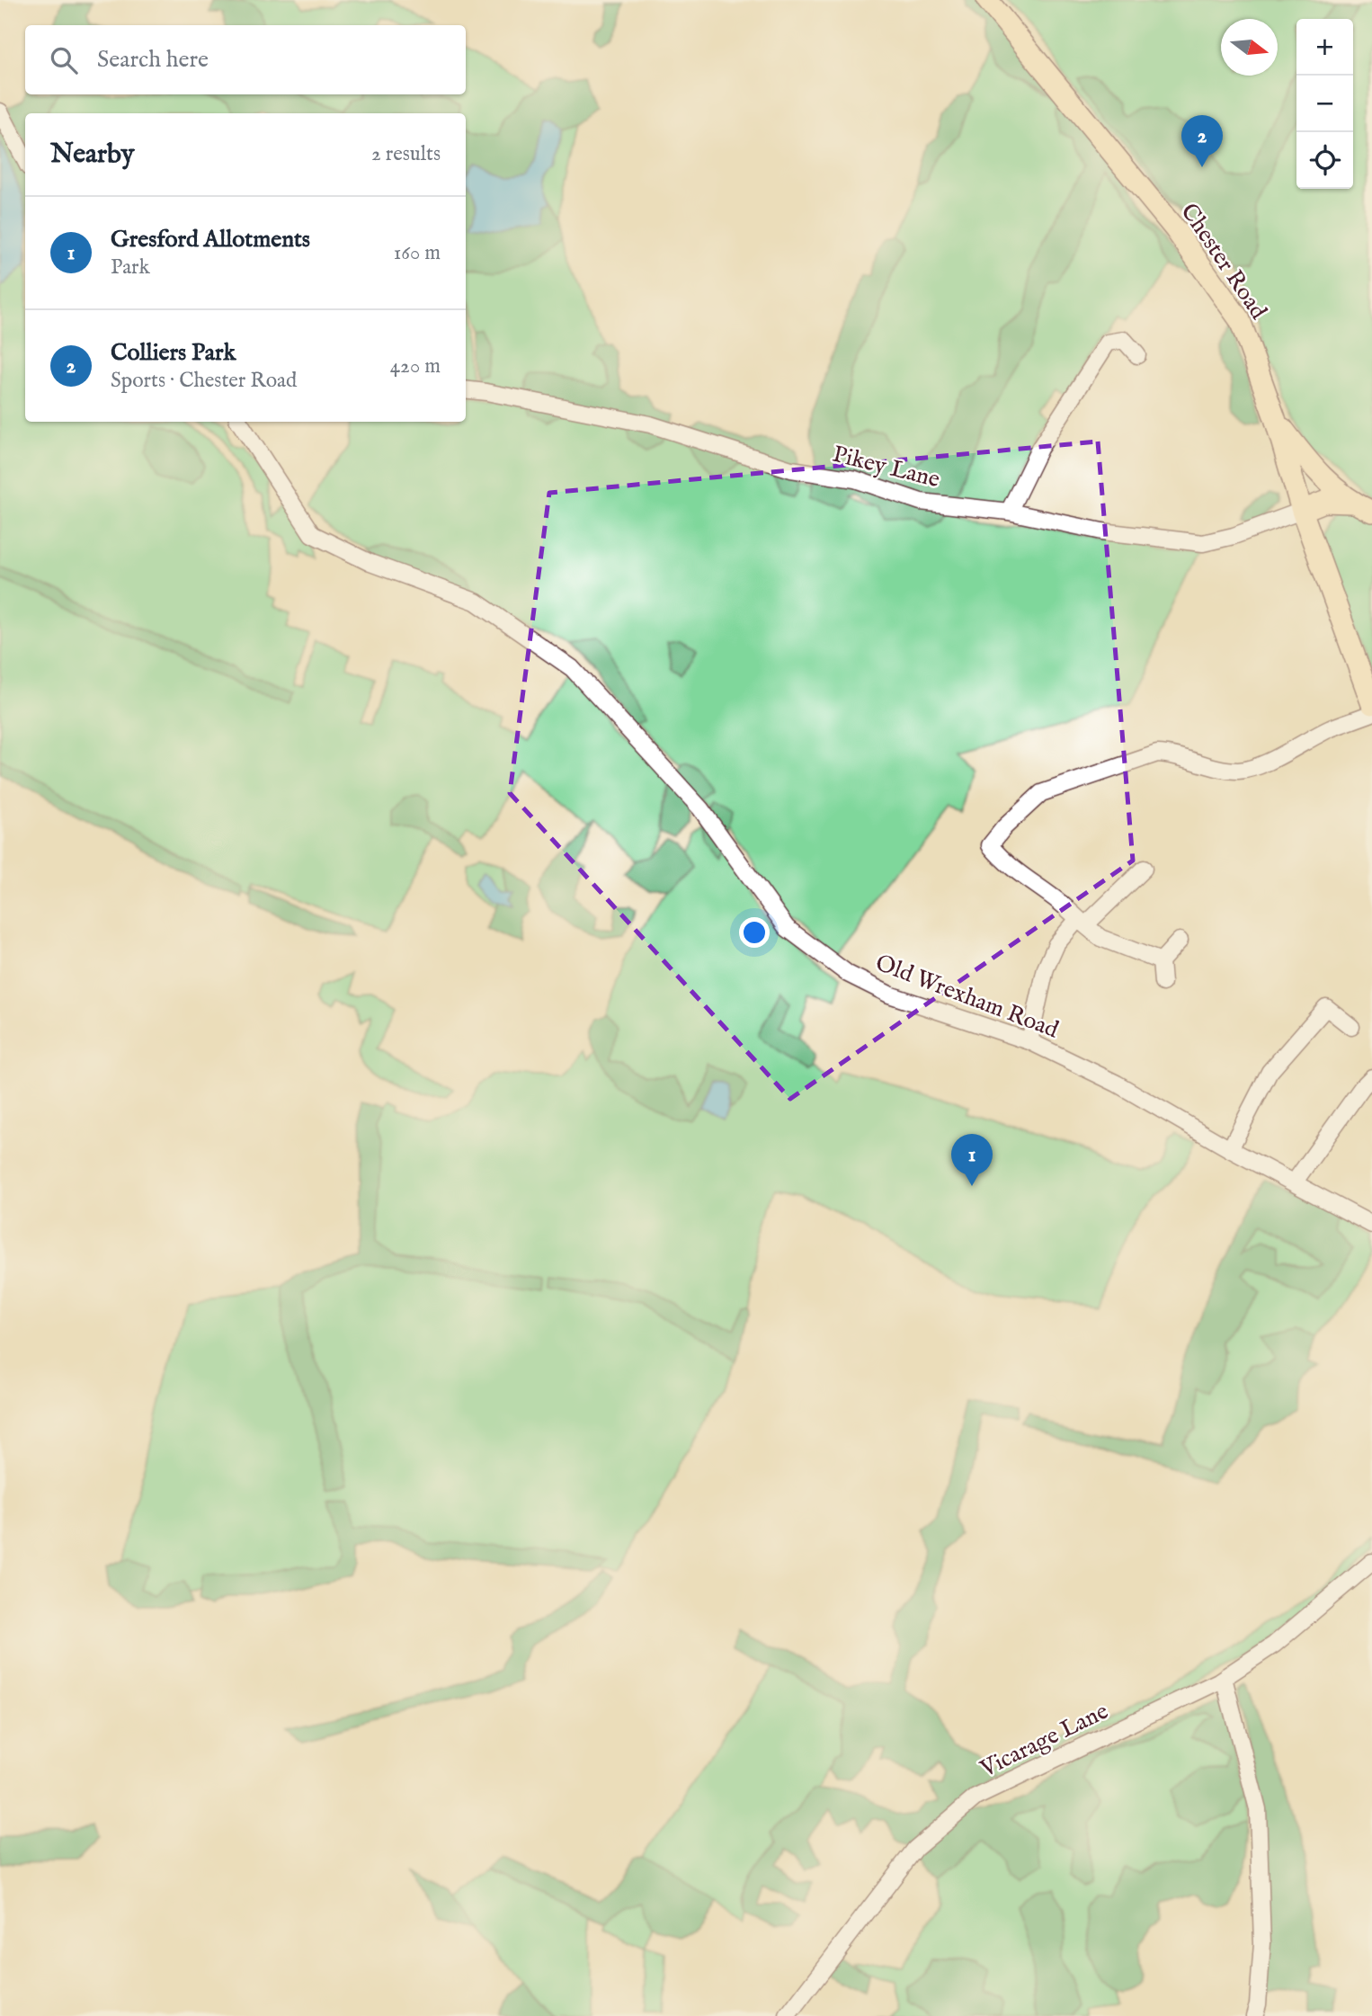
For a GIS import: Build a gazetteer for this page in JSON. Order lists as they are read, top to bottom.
{
  "streets": {
    "main road": ["Chester Road"],
    "street": ["Pikey Lane", "Old Wrexham Road", "Vicarage Lane"]
  },
  "crossings": [
    ["Chester Road", "Pikey Lane"]
  ],
  "north": "right",
  "page": {
    "map_buttons": ["+", "−"],
    "search": "Search here",
    "heading": ["Nearby", "2 results"],
    "pins": ["2", "1"],
    "list": [
      {
        "mark": "1",
        "name": "Gresford Allotments",
        "note": "Park",
        "value": "160 m"
      },
      {
        "mark": "2",
        "name": "Colliers Park",
        "note": "Sports · Chester Road",
        "value": "420 m"
      }
    ]
  }
}
